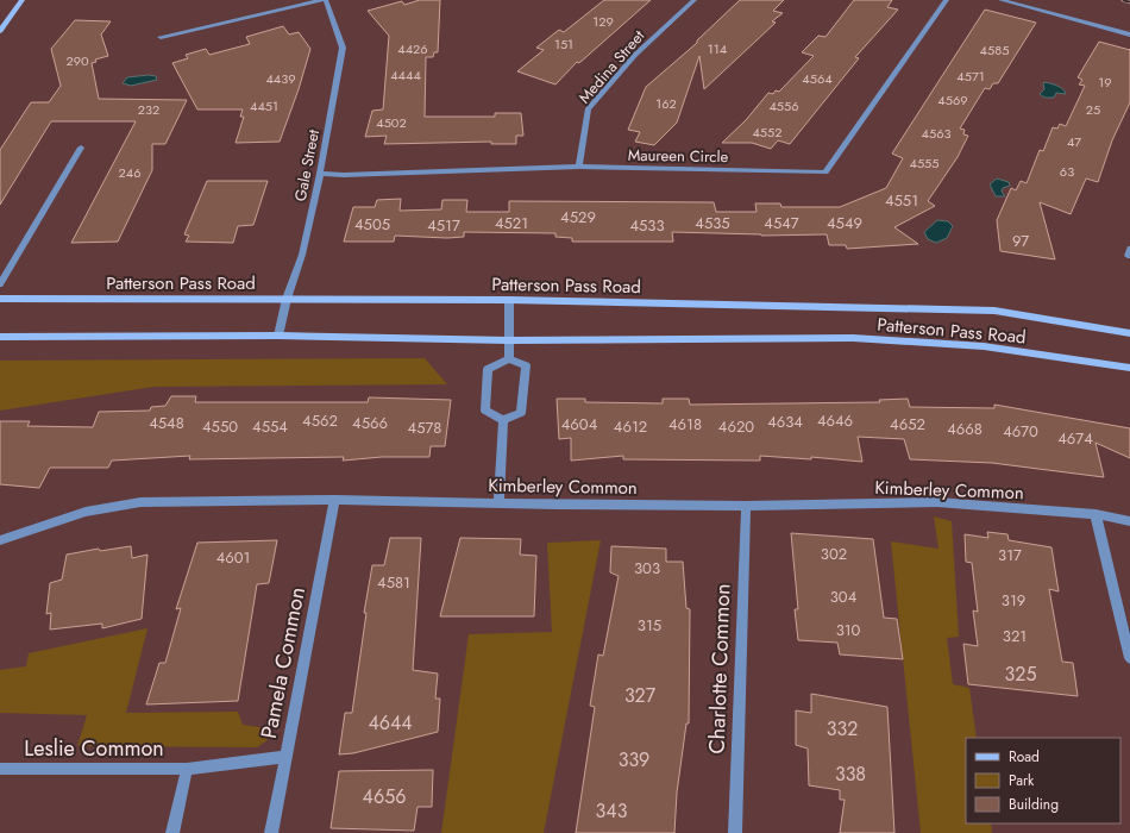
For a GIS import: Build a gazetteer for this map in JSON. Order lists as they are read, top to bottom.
{
  "streets": {
    "main road": ["Patterson Pass Road"],
    "street": [
      "Medina Street",
      "Maureen Circle",
      "Gale Street",
      "Kimberley Common",
      "Pamela Common",
      "Charlotte Common",
      "Leslie Common"
    ]
  },
  "crossings": [
    ["Medina Street", "Maureen Circle"],
    ["Maureen Circle", "Gale Street"],
    ["Gale Street", "Patterson Pass Road"],
    ["Kimberley Common", "Pamela Common"],
    ["Kimberley Common", "Charlotte Common"],
    ["Pamela Common", "Leslie Common"]
  ],
  "house_numbers": [
    "129",
    "151",
    "4426",
    "114",
    "4585",
    "290",
    "4444",
    "4571",
    "4439",
    "4564",
    "19",
    "4569",
    "162",
    "4451",
    "4556",
    "232",
    "25",
    "4502",
    "4552",
    "4563",
    "47",
    "4555",
    "63",
    "246",
    "4551",
    "4529",
    "4521",
    "4535",
    "4547",
    "4549",
    "4505",
    "4517",
    "4533",
    "97",
    "4562",
    "4646",
    "4634",
    "4548",
    "4566",
    "4604",
    "4618",
    "4652",
    "4550",
    "4554",
    "4612",
    "4620",
    "4578",
    "4668",
    "4670",
    "4674",
    "302",
    "317",
    "4601",
    "303",
    "4581",
    "304",
    "319",
    "315",
    "310",
    "321",
    "325",
    "327",
    "4644",
    "332",
    "339",
    "338",
    "4656",
    "343"
  ],
  "legend": ["Road", "Park", "Building"]
}
